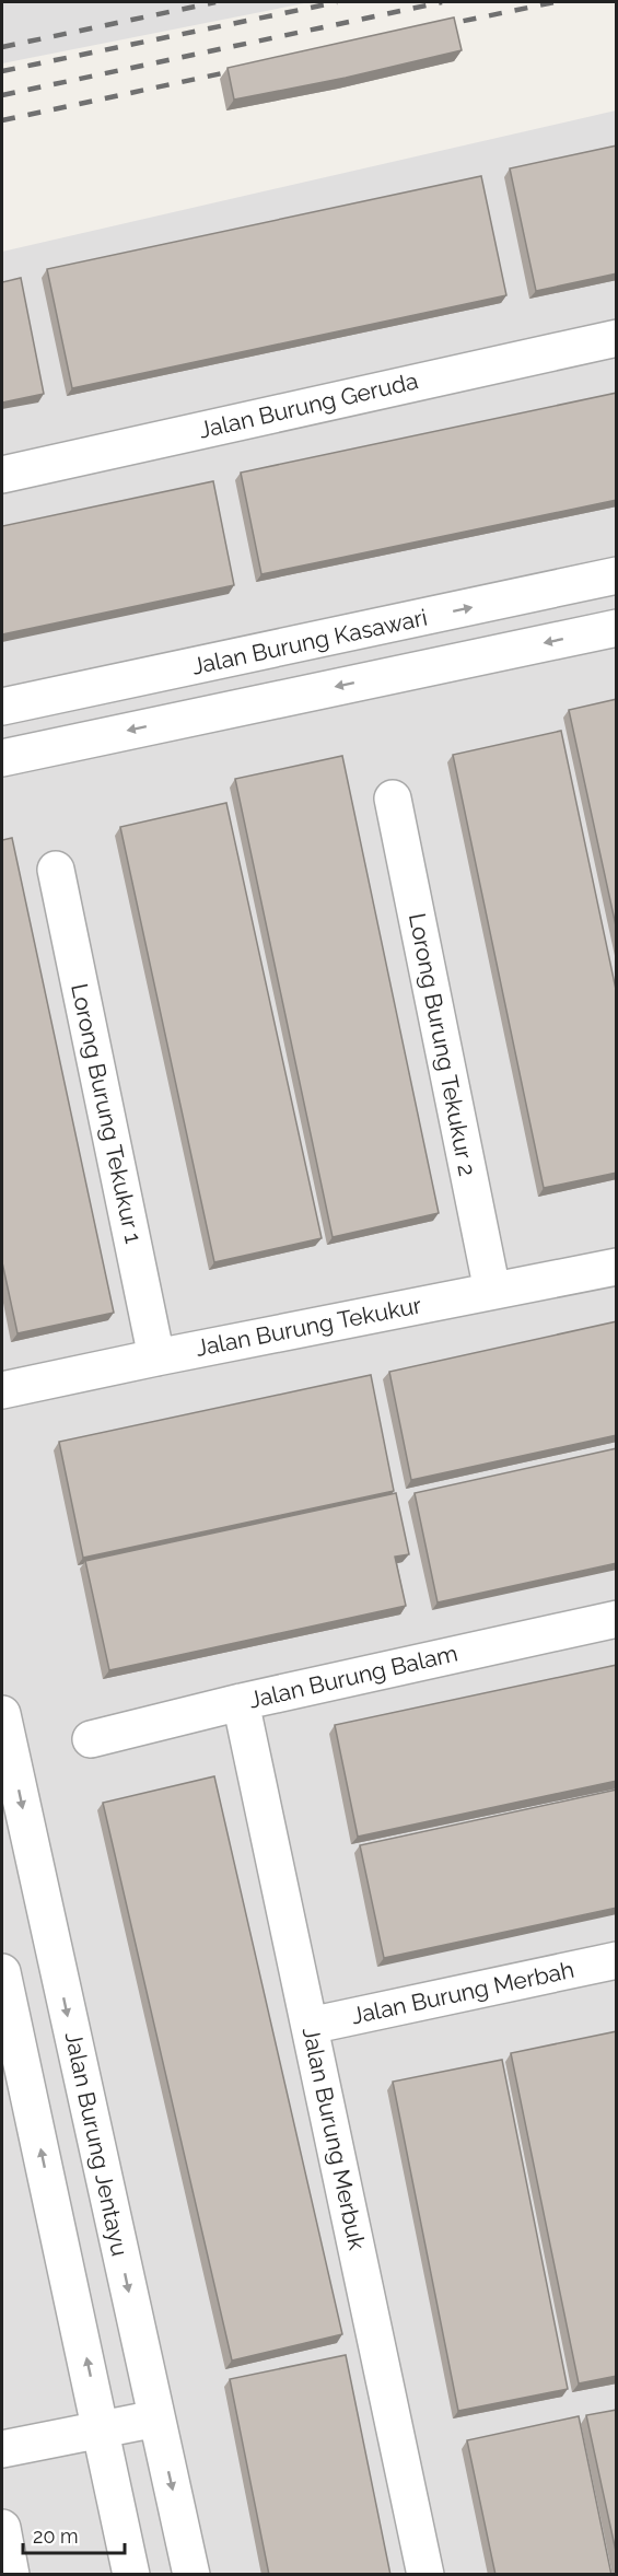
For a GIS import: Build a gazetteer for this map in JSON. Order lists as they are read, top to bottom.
{
  "streets": {
    "street": [
      "Jalan Burung Geruda",
      "Jalan Burung Kasawari",
      "Lorong Burung Tekukur 2",
      "Lorong Burung Tekukur 1",
      "Jalan Burung Tekukur",
      "Jalan Burung Balam",
      "Jalan Burung Merbah",
      "Jalan Burung Merbuk",
      "Jalan Burung Jentayu"
    ]
  },
  "crossings": [
    ["Lorong Burung Tekukur 2", "Jalan Burung Tekukur"],
    ["Lorong Burung Tekukur 1", "Jalan Burung Tekukur"],
    ["Jalan Burung Balam", "Jalan Burung Merbuk"],
    ["Jalan Burung Merbah", "Jalan Burung Merbuk"]
  ],
  "scale_bar": "20 m"
}
